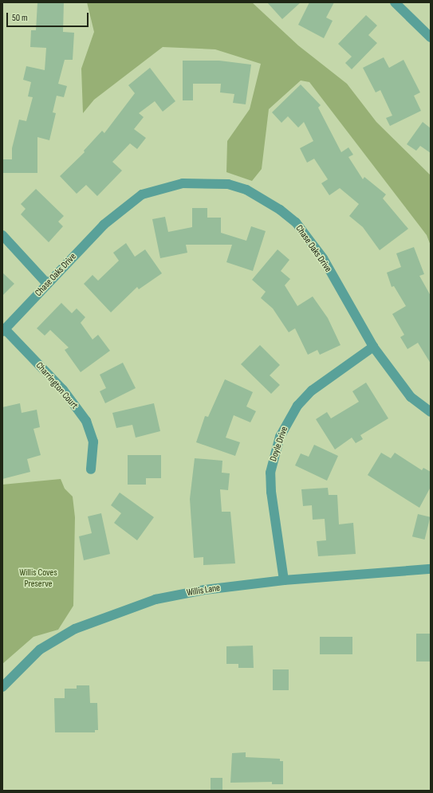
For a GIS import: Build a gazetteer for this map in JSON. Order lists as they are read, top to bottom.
{
  "streets": {
    "street": [
      "Chase Oaks Drive",
      "Charrington Court",
      "Doyle Drive",
      "Willis Lane"
    ]
  },
  "crossings": [
    ["Chase Oaks Drive", "Charrington Court"],
    ["Chase Oaks Drive", "Doyle Drive"],
    ["Doyle Drive", "Willis Lane"]
  ],
  "parks": ["Willis Coves Preserve"],
  "scale_bar": "50 m"
}
